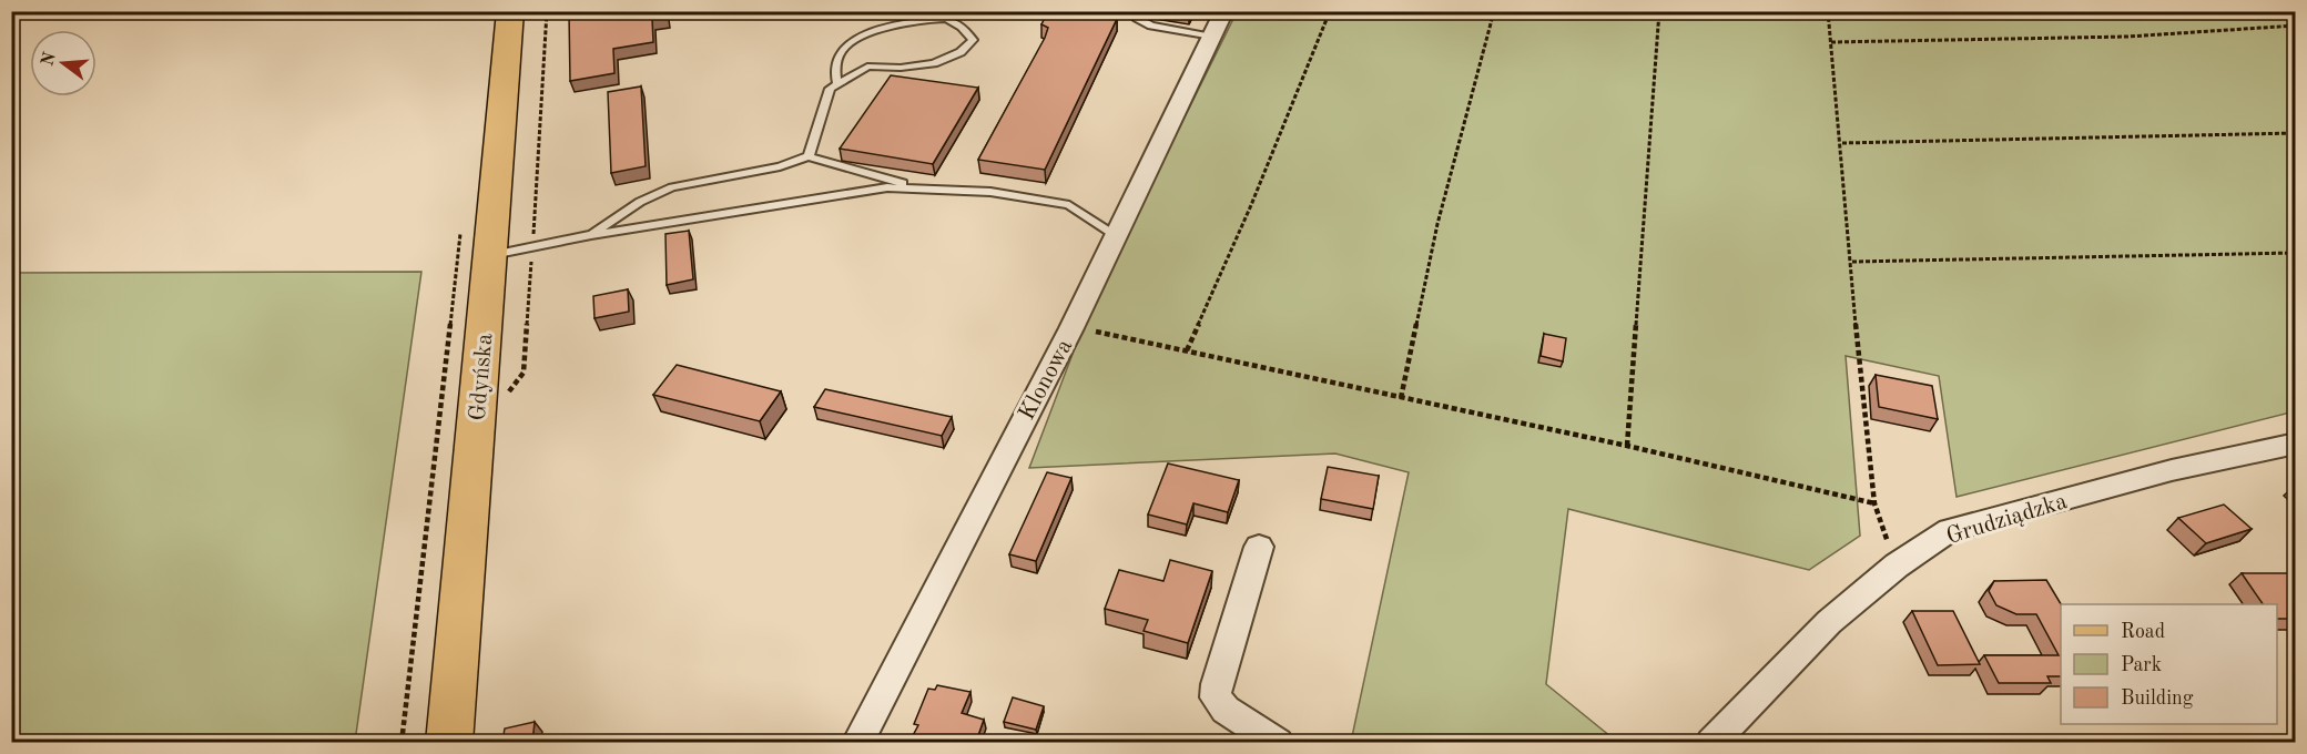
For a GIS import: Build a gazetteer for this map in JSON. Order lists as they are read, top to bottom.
{
  "streets": {
    "main road": ["Gdyńska"],
    "street": ["Klonowa", "Grudziądzka"]
  },
  "legend": ["Road", "Park", "Building"],
  "north": "left"
}
